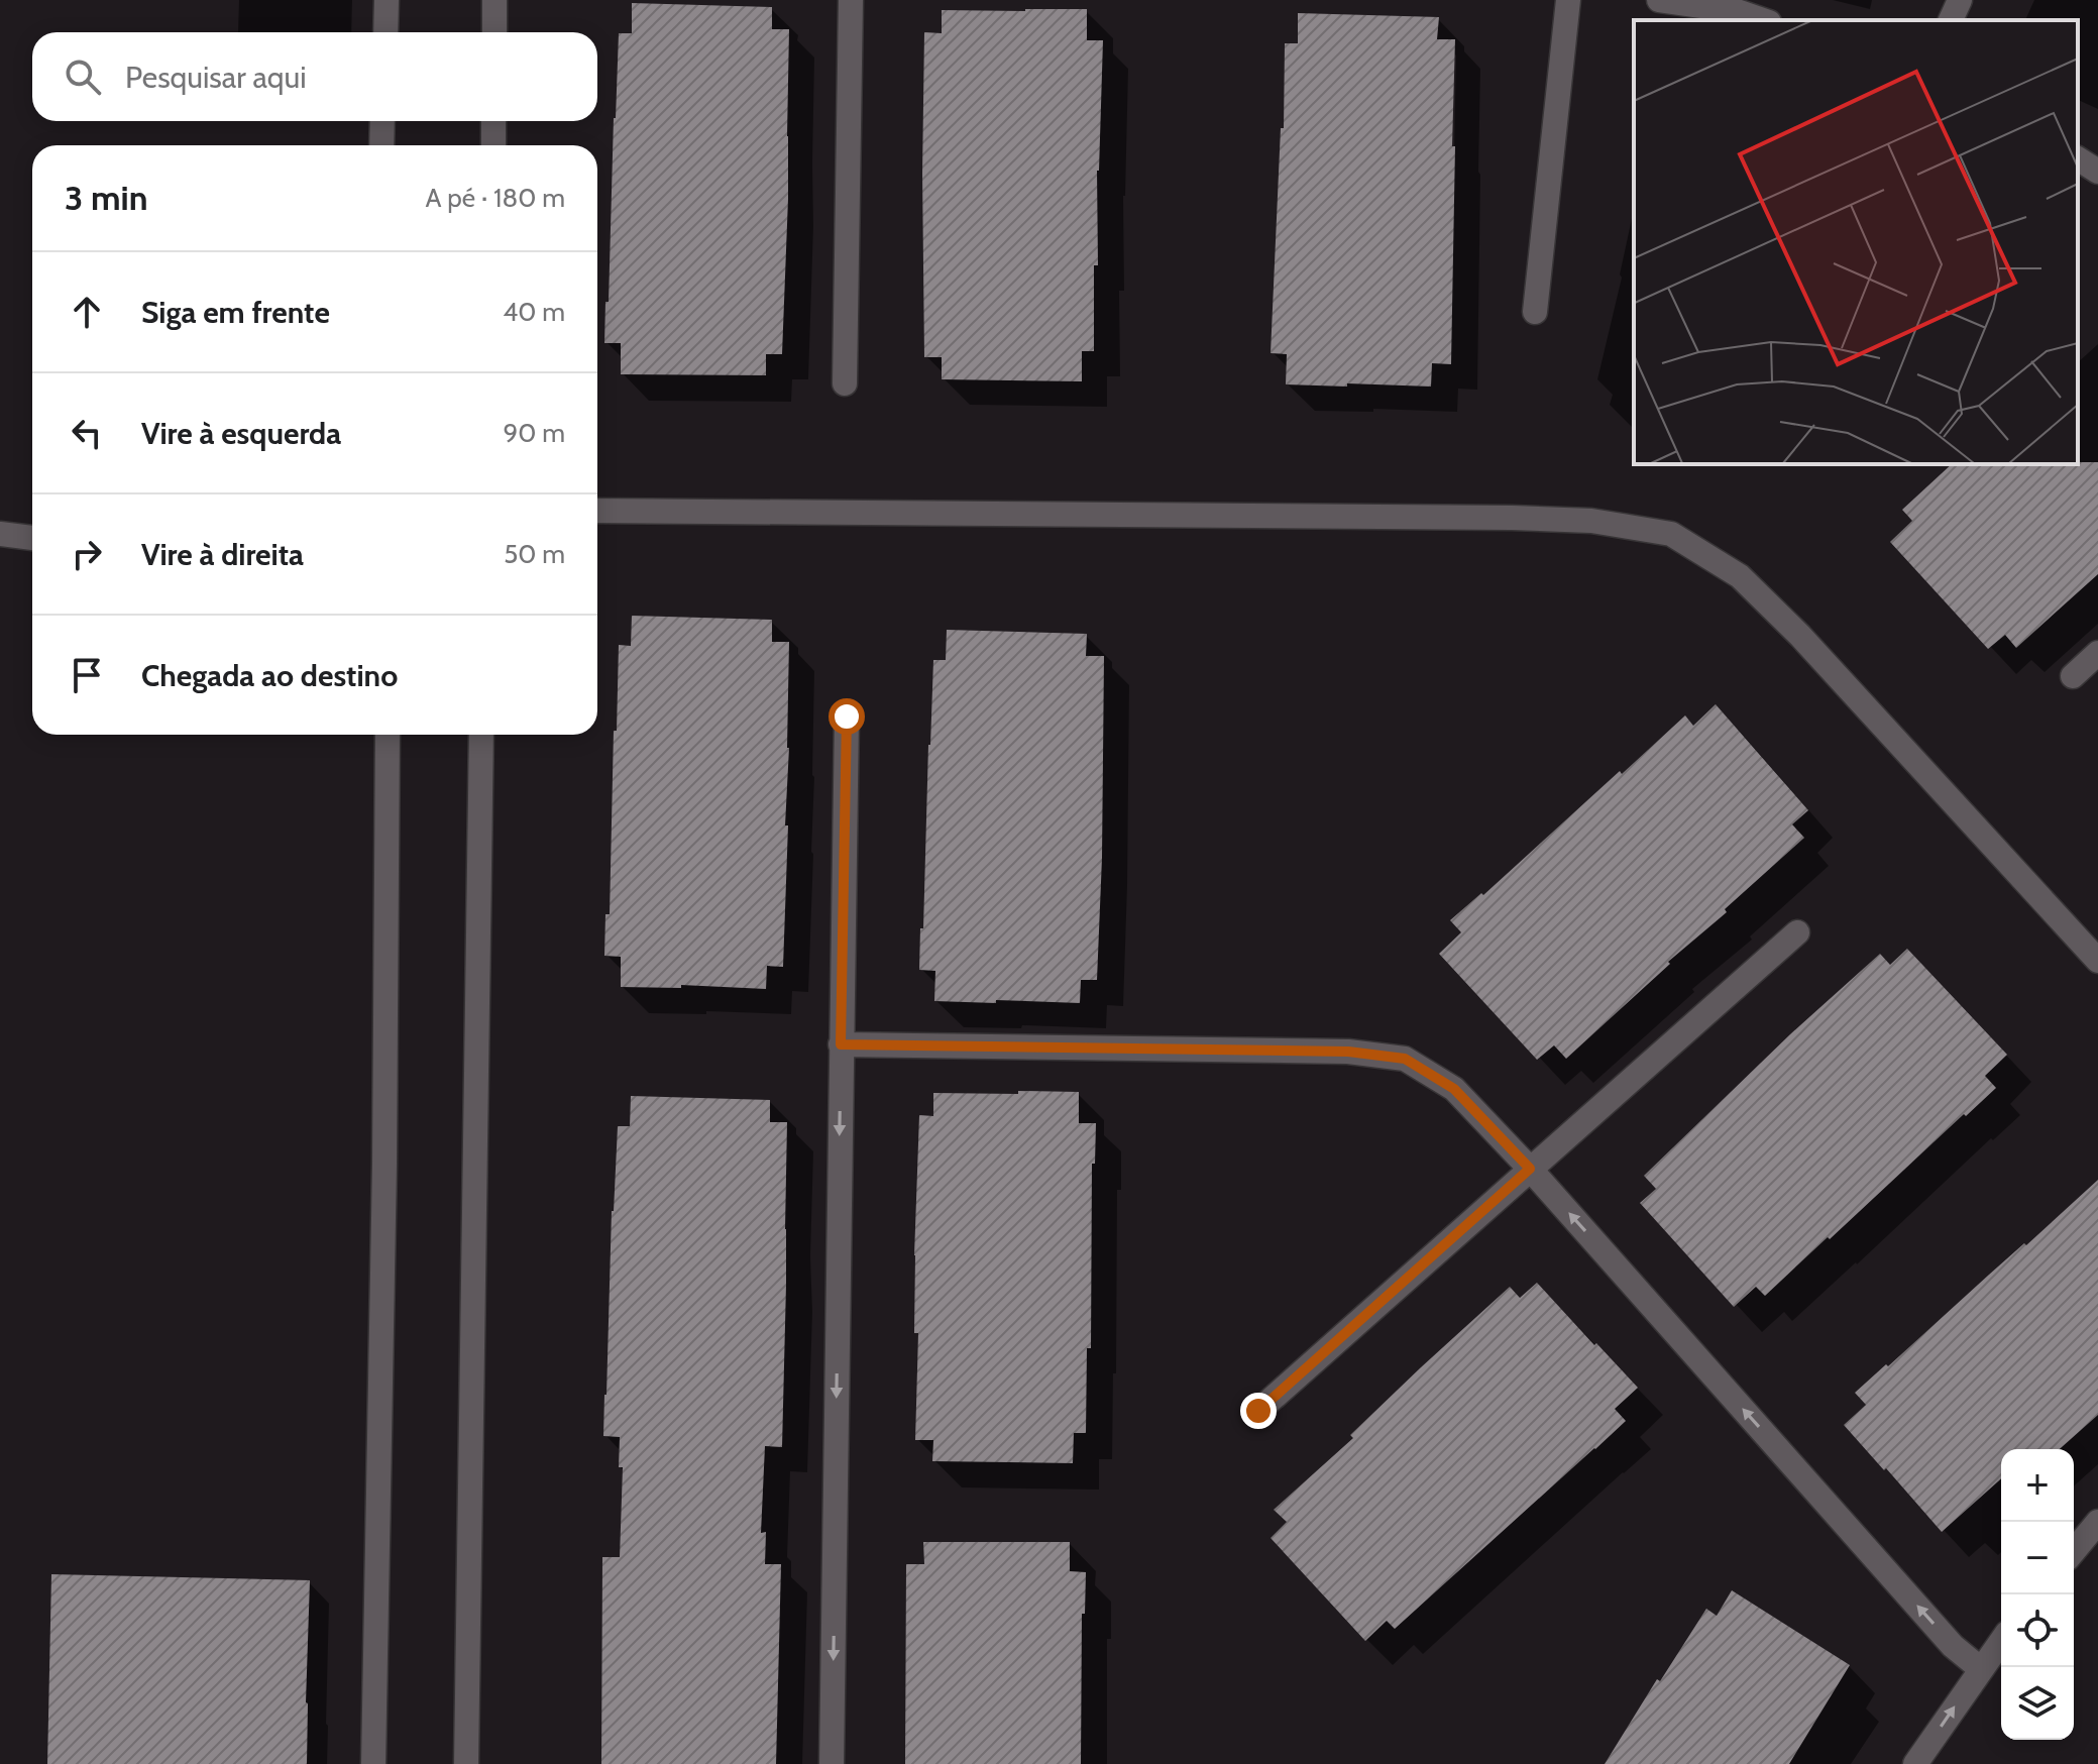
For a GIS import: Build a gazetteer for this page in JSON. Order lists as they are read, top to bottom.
{
  "page": {
    "search": "Pesquisar aqui",
    "heading": ["3 min", "A pé · 180 m"],
    "list": [
      ["Siga em frente", "40 m"],
      ["Vire à esquerda", "90 m"],
      ["Vire à direita", "50 m"],
      "Chegada ao destino"
    ],
    "map_buttons": ["+", "−"]
  }
}
